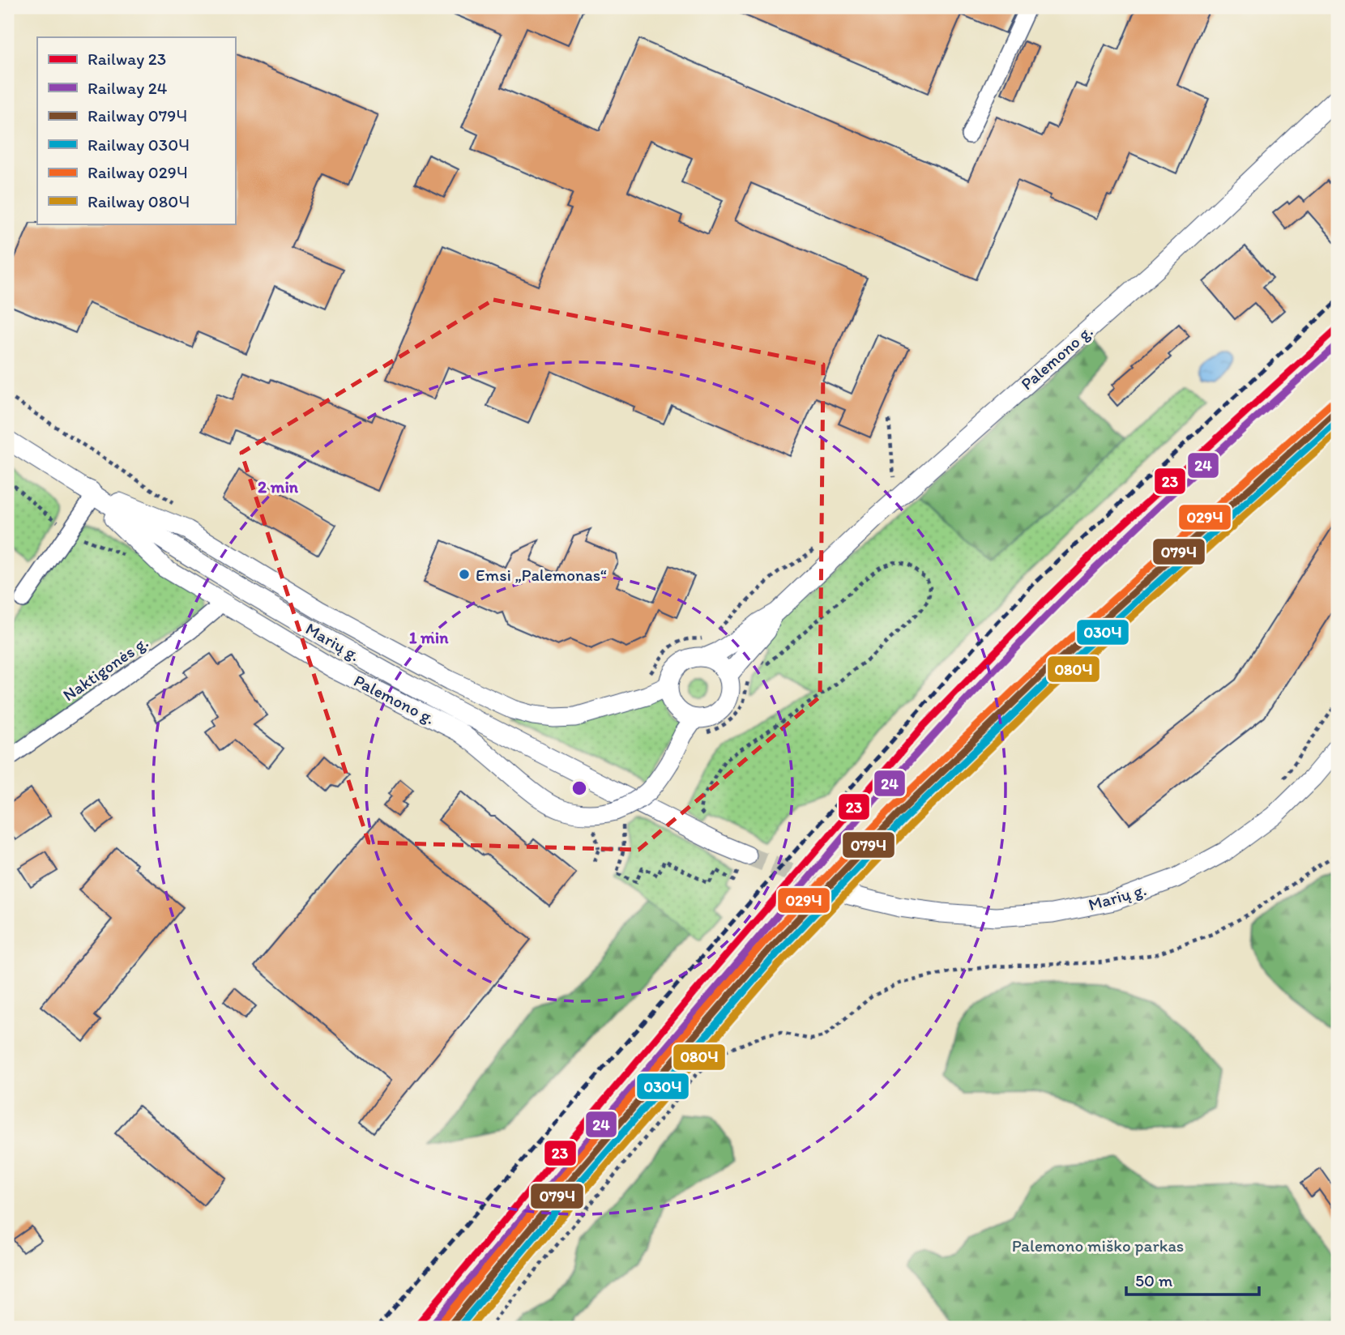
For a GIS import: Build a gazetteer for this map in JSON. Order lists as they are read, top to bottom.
{
  "streets": {
    "street": ["Palemono g.", "Marių g.", "Naktigonės g."]
  },
  "crossings": [
    ["Palemono g.", "Marių g."],
    ["Palemono g.", "Naktigonės g."]
  ],
  "parks": ["Palemono miško parkas"],
  "places": ["Emsi „Palemonas“"],
  "lines": [
    "rail line 23",
    "rail line 24",
    "rail line 029Ч",
    "rail line 079Ч",
    "rail line 030Ч",
    "rail line 080Ч"
  ],
  "legend": [
    "Railway 23",
    "Railway 24",
    "Railway 079Ч",
    "Railway 030Ч",
    "Railway 029Ч",
    "Railway 080Ч"
  ],
  "scale_bar": "50 m",
  "rings": ["2 min", "1 min"]
}
